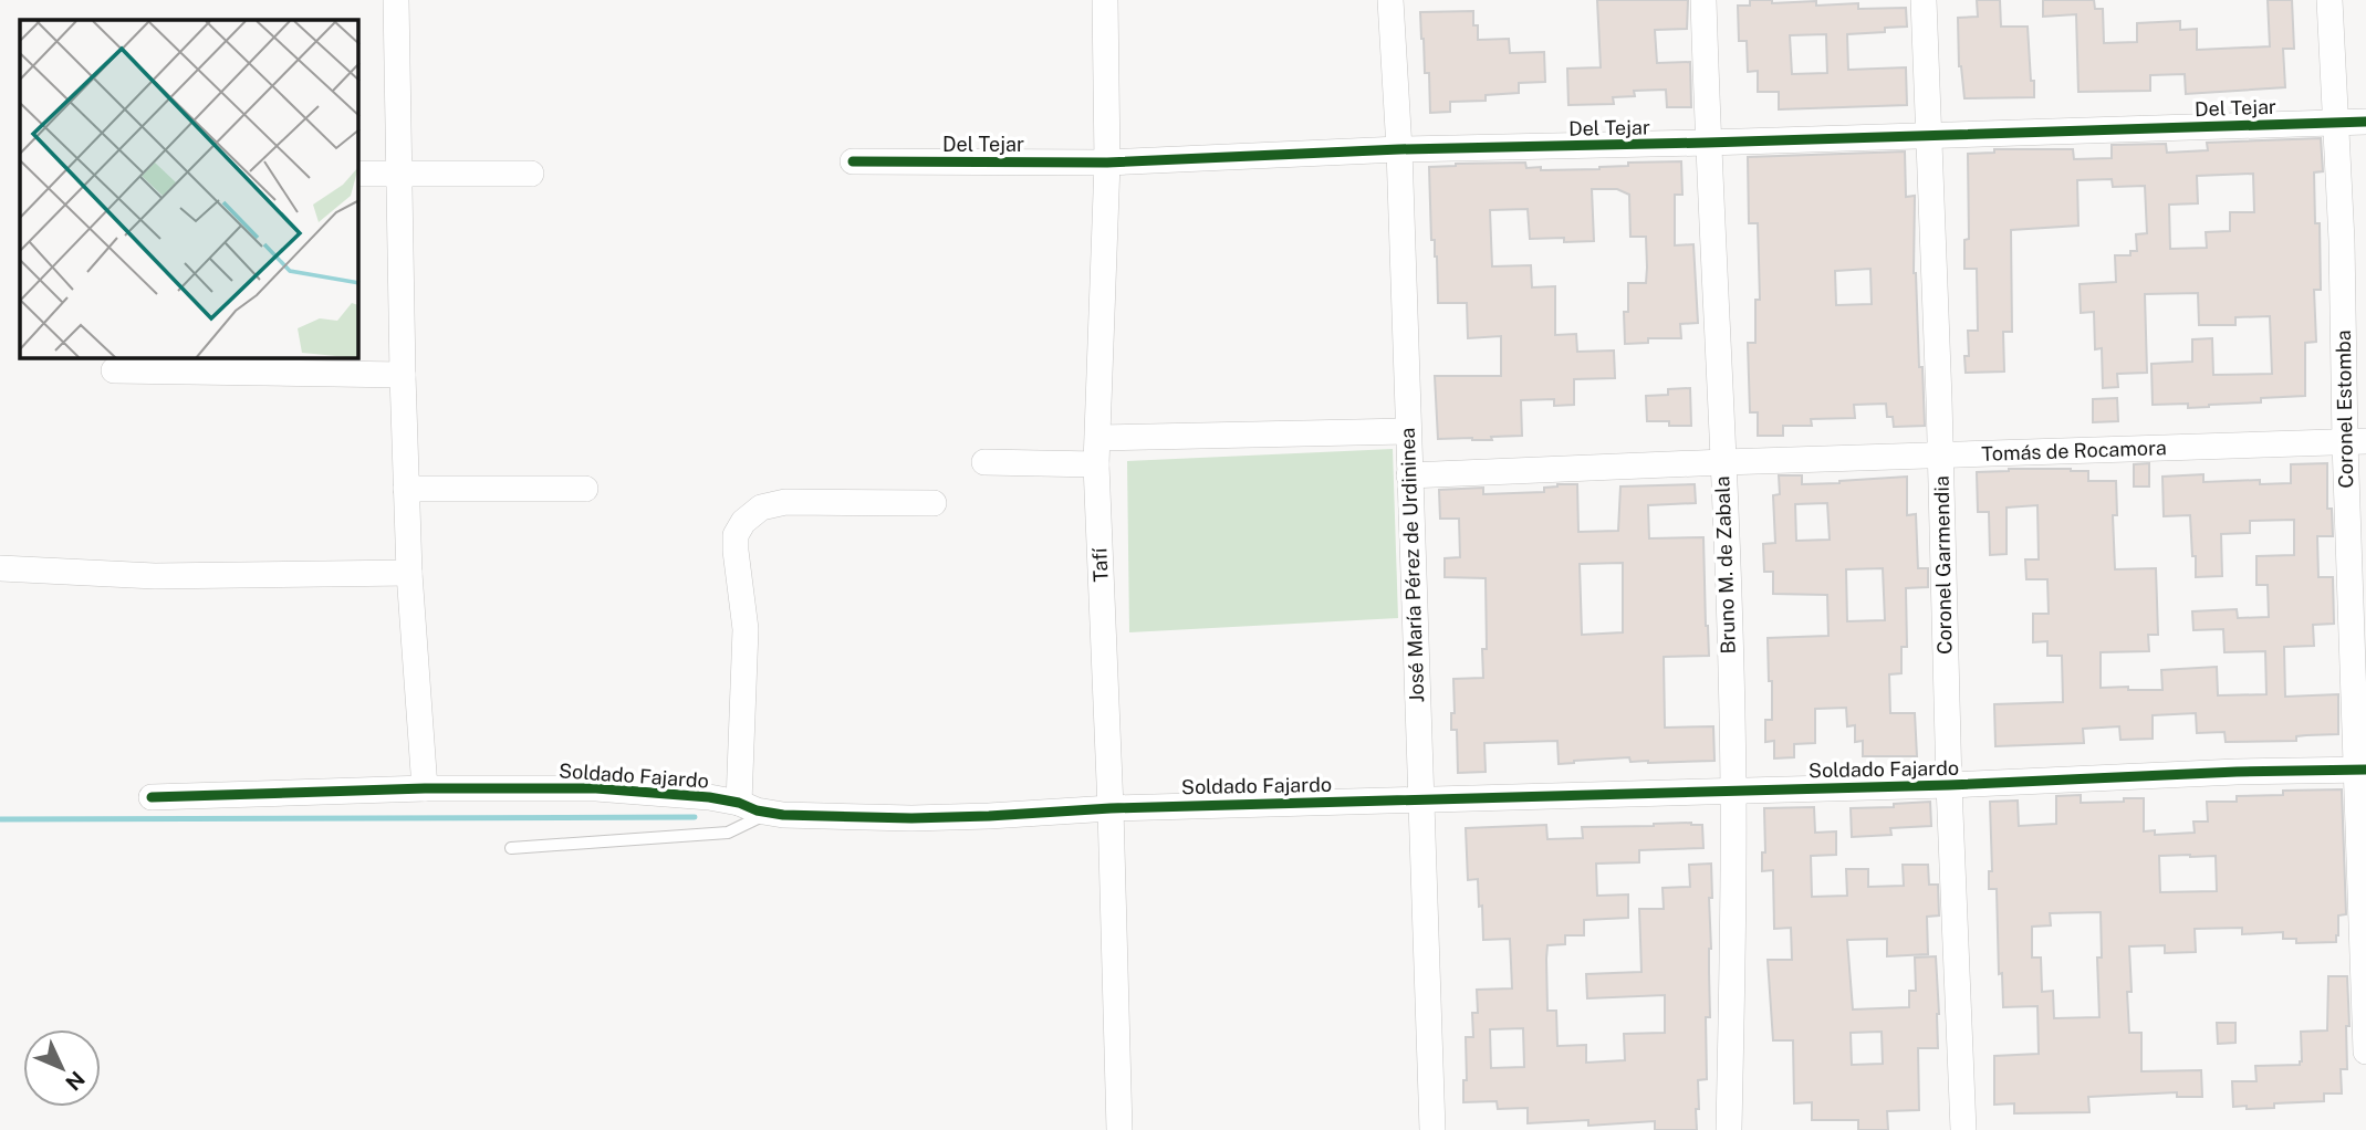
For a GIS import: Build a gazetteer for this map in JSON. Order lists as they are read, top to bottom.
{
  "streets": {
    "street": [
      "Del Tejar",
      "Coronel Estomba",
      "Tomás de Rocamora",
      "Tafí",
      "José María Pérez de Urdininea",
      "Bruno M. de Zabala",
      "Coronel Garmendia",
      "Soldado Fajardo"
    ]
  },
  "crossings": [
    ["Del Tejar", "Coronel Estomba"],
    ["Del Tejar", "Tafí"],
    ["Del Tejar", "José María Pérez de Urdininea"],
    ["Del Tejar", "Bruno M. de Zabala"],
    ["Del Tejar", "Coronel Garmendia"],
    ["Coronel Estomba", "Tomás de Rocamora"],
    ["Coronel Estomba", "Soldado Fajardo"],
    ["Tomás de Rocamora", "José María Pérez de Urdininea"],
    ["Tomás de Rocamora", "Bruno M. de Zabala"],
    ["Tomás de Rocamora", "Coronel Garmendia"],
    ["Tafí", "Soldado Fajardo"],
    ["José María Pérez de Urdininea", "Soldado Fajardo"],
    ["Bruno M. de Zabala", "Soldado Fajardo"],
    ["Coronel Garmendia", "Soldado Fajardo"]
  ],
  "north": "bottom right"
}
